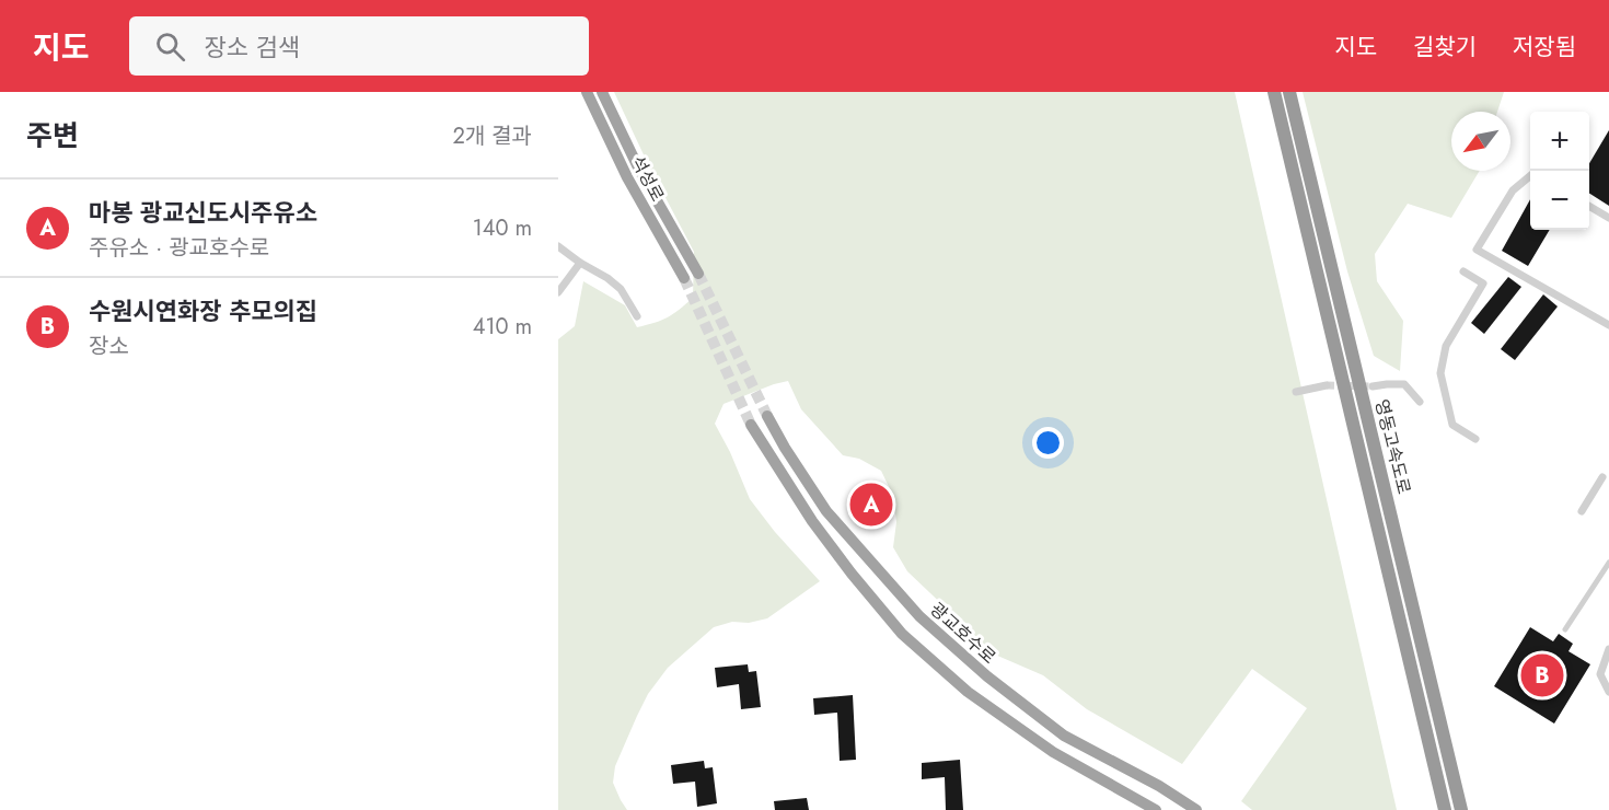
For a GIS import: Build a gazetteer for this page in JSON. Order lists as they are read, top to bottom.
{
  "streets": {
    "highway": ["석성로", "영동고속도로", "광교호수로"]
  },
  "north": "bottom left",
  "page": {
    "header": "지도",
    "search": "장소 검색",
    "nav": ["지도", "길찾기", "저장됨"],
    "heading": ["주변", "2개 결과"],
    "map_buttons": ["+", "−"],
    "list": [
      {
        "mark": "A",
        "name": "마봉 광교신도시주유소",
        "note": "주유소 · 광교호수로",
        "value": "140 m"
      },
      {
        "mark": "B",
        "name": "수원시연화장 추모의집",
        "note": "장소",
        "value": "410 m"
      }
    ],
    "pins": ["A", "B"]
  }
}
